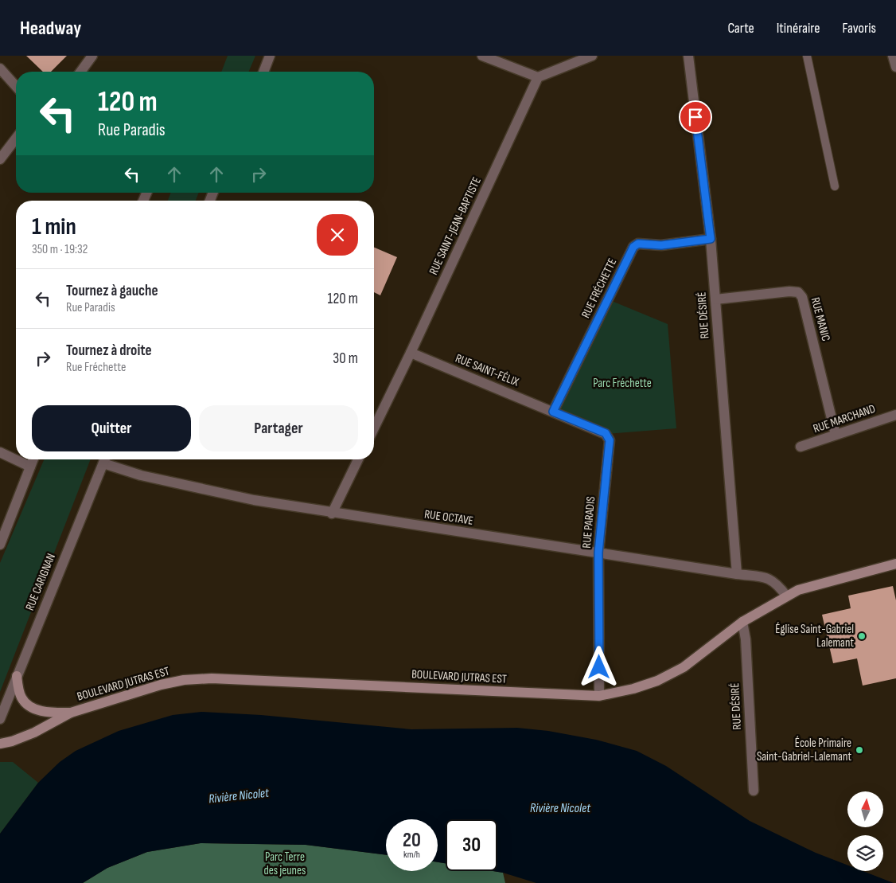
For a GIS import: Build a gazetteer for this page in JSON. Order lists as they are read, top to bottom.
{
  "streets": {
    "main road": ["BOULEVARD JUTRAS EST"],
    "street": [
      "RUE SAINT-JEAN-BAPTISTE",
      "RUE FRÉCHETTE",
      "RUE DÉSIRÉ",
      "RUE MANIC",
      "RUE SAINT-FÉLIX",
      "RUE MARCHAND",
      "RUE OCTAVE",
      "RUE PARADIS",
      "RUE CARIGNAN"
    ]
  },
  "crossings": [
    ["RUE SAINT-JEAN-BAPTISTE", "RUE SAINT-FÉLIX"],
    ["RUE FRÉCHETTE", "RUE DÉSIRÉ"],
    ["RUE FRÉCHETTE", "RUE SAINT-FÉLIX"],
    ["RUE FRÉCHETTE", "RUE PARADIS"],
    ["RUE DÉSIRÉ", "RUE MANIC"],
    ["RUE DÉSIRÉ", "RUE OCTAVE"],
    ["RUE DÉSIRÉ", "BOULEVARD JUTRAS EST"],
    ["RUE MANIC", "RUE MARCHAND"],
    ["RUE SAINT-FÉLIX", "RUE PARADIS"],
    ["RUE OCTAVE", "RUE PARADIS"],
    ["RUE OCTAVE", "RUE CARIGNAN"],
    ["RUE OCTAVE", "BOULEVARD JUTRAS EST"],
    ["RUE PARADIS", "BOULEVARD JUTRAS EST"]
  ],
  "water": ["Rivière Nicolet"],
  "parks": ["Parc Fréchette", "Parc Terre des jeunes"],
  "places": ["Église Saint-Gabriel Lalemant", "École Primaire Saint-Gabriel-Lalemant"],
  "north": "top",
  "page": {
    "header": "Headway",
    "nav": ["Carte", "Itinéraire", "Favoris"],
    "turn": ["120 m", "Rue Paradis"],
    "heading": ["1 min", "350 m · 19:32"],
    "list": [
      {
        "name": "Tournez à gauche",
        "note": "Rue Paradis",
        "value": "120 m"
      },
      {
        "name": "Tournez à droite",
        "note": "Rue Fréchette",
        "value": "30 m"
      }
    ],
    "buttons": ["Quitter", "Partager"],
    "speed": "20 km/h",
    "limit": "30"
  }
}
